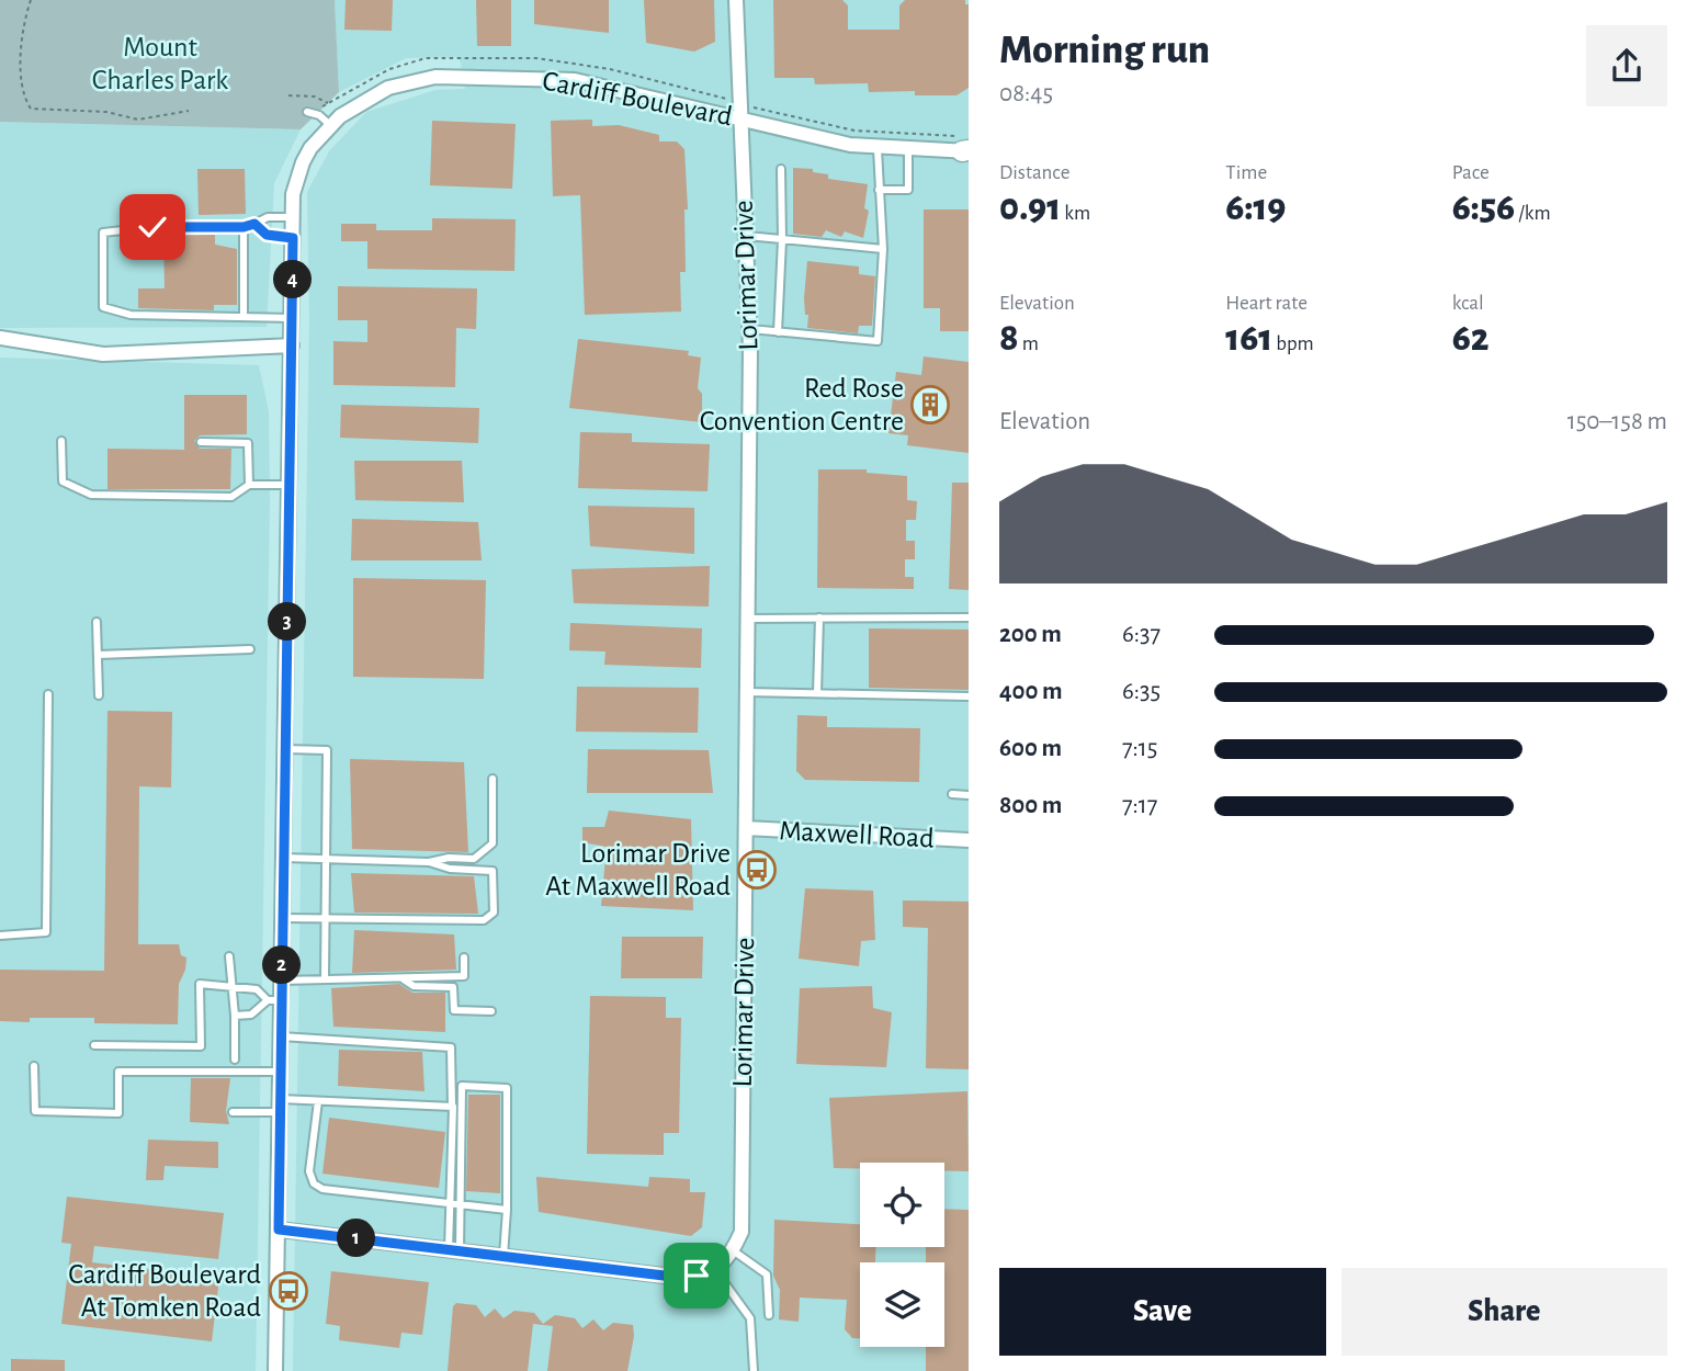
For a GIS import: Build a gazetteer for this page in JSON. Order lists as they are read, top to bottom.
{
  "streets": {
    "street": ["Cardiff Boulevard", "Lorimar Drive", "Maxwell Road"]
  },
  "crossings": [
    ["Cardiff Boulevard", "Lorimar Drive"],
    ["Lorimar Drive", "Maxwell Road"]
  ],
  "parks": ["Mount Charles Park"],
  "places": {
    "building": ["Red Rose Convention Centre"],
    "bus stop": ["Lorimar Drive At Maxwell Road", "Cardiff Boulevard At Tomken Road"]
  },
  "page": {
    "heading": ["Morning run", "08:45"],
    "stats": [
      ["Distance", "0.91 km"],
      ["Time", "6:19"],
      ["Pace", "6:56 /km"],
      ["Elevation", "8 m"],
      ["Heart rate", "161 bpm"],
      ["kcal", "62"]
    ],
    "pins": [
      "4",
      "3",
      "2",
      "1"
    ],
    "chart": ["Elevation", "150–158 m"],
    "list": [
      {
        "name": "200 m",
        "note": "6:37"
      },
      {
        "name": "400 m",
        "note": "6:35"
      },
      {
        "name": "600 m",
        "note": "7:15"
      },
      {
        "name": "800 m",
        "note": "7:17"
      }
    ],
    "buttons": ["Save", "Share"]
  }
}
